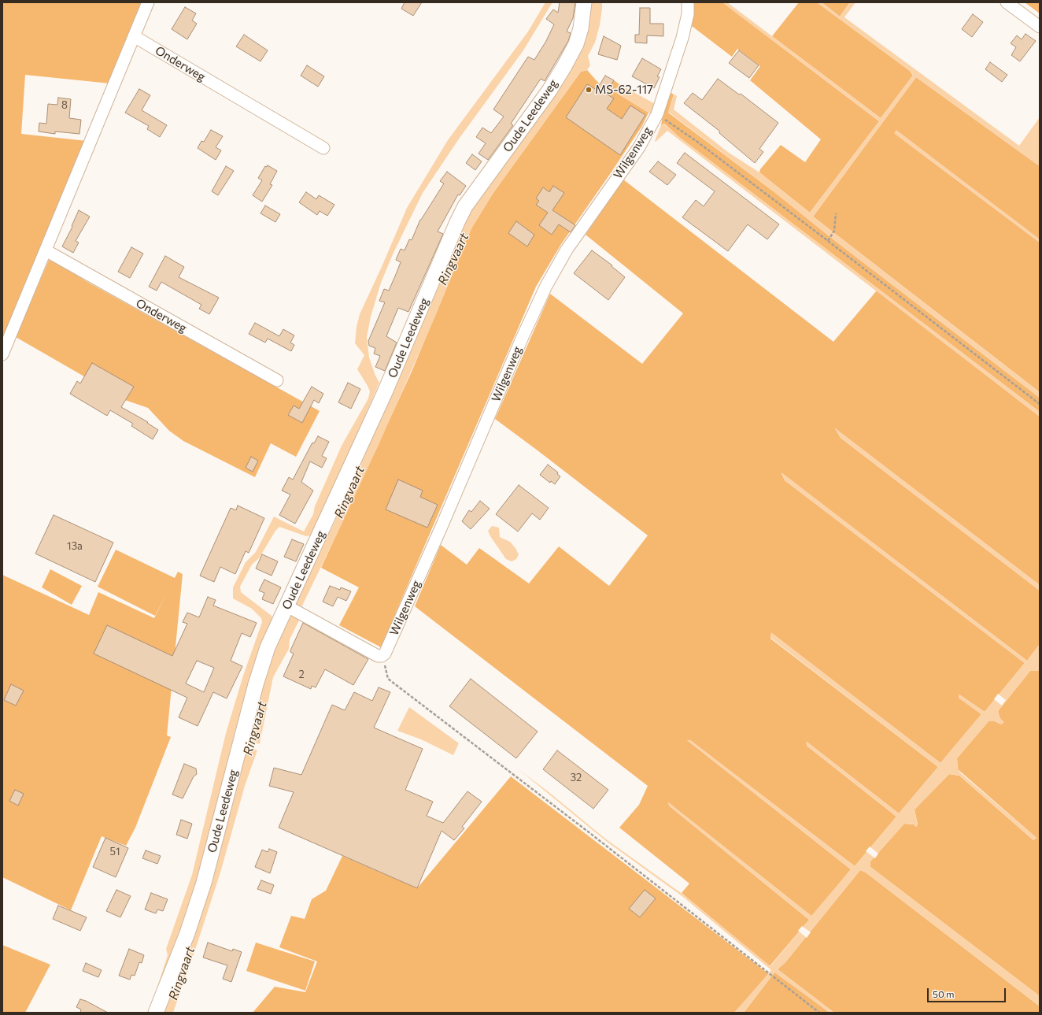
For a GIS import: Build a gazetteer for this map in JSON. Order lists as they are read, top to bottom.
{
  "streets": {
    "street": ["Onderweg", "Oude Leedeweg", "Wilgenweg"]
  },
  "water": ["Ringvaart"],
  "places": ["MS-62-117"],
  "house_numbers": [
    "8",
    "13a",
    "2",
    "32",
    "51"
  ],
  "scale_bar": "50 m"
}
